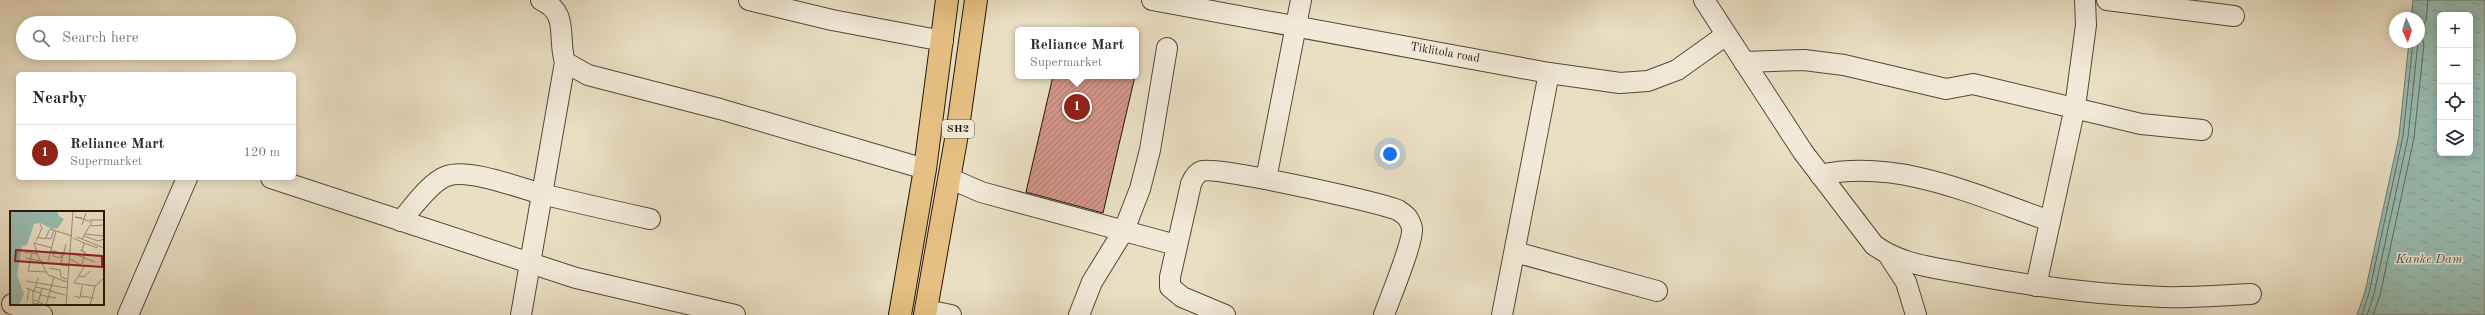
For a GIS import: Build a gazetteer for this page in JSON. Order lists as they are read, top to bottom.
{
  "streets": {
    "main road": ["SH2"],
    "street": ["Tiklitola road"]
  },
  "water": ["Kanke Dam"],
  "north": "bottom",
  "page": {
    "map_buttons": ["+", "−"],
    "search": "Search here",
    "popup": ["Reliance Mart", "Supermarket"],
    "heading": "Nearby",
    "pins": "1",
    "list": [
      {
        "mark": "1",
        "name": "Reliance Mart",
        "note": "Supermarket",
        "value": "120 m"
      }
    ]
  }
}
